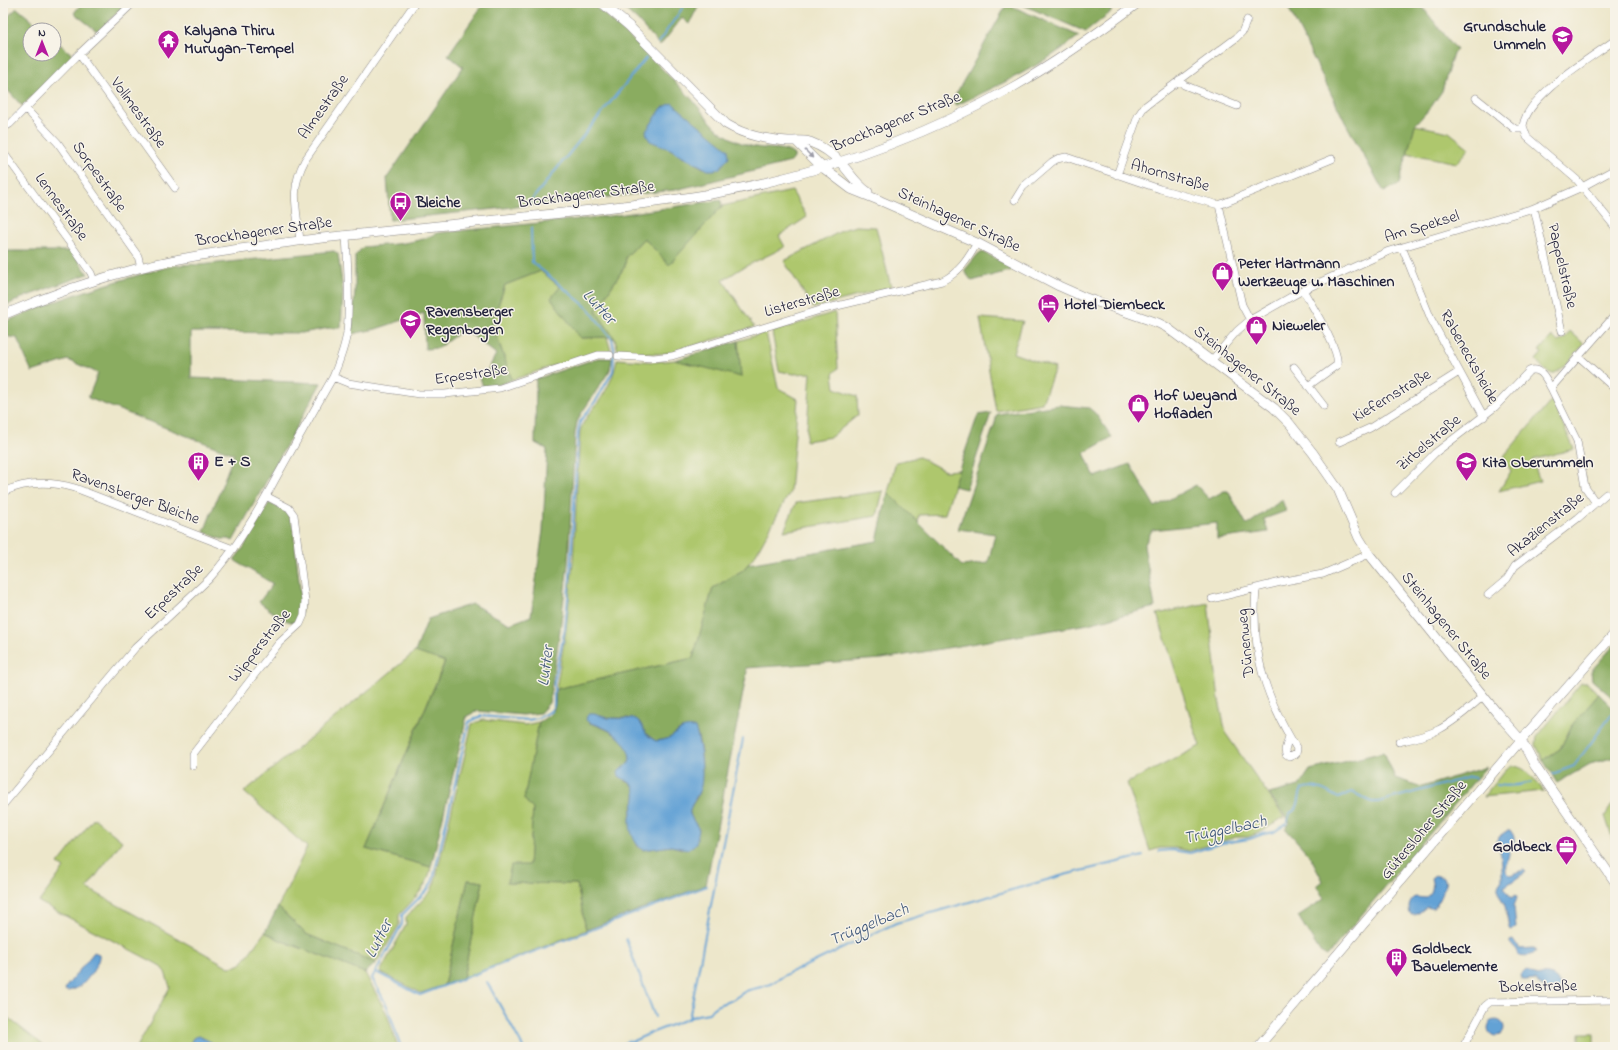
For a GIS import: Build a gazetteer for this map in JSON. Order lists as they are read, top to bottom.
{
  "streets": {
    "main road": ["Brockhagener Straße", "Steinhagener Straße", "Gütersloher Straße"],
    "street": [
      "Almestraße",
      "Vollmestraße",
      "Ahornstraße",
      "Sorpestraße",
      "Lennestraße",
      "Am Speksel",
      "Pappelstraße",
      "Listerstraße",
      "Rabenecksheide",
      "Erpestraße",
      "Kiefernstraße",
      "Zirbelstraße",
      "Ravensberger Bleiche",
      "Akazienstraße",
      "Dünenweg",
      "Wipperstraße",
      "Bokelstraße"
    ]
  },
  "crossings": [
    ["Almestraße", "Brockhagener Straße"],
    ["Brockhagener Straße", "Sorpestraße"],
    ["Brockhagener Straße", "Lennestraße"],
    ["Brockhagener Straße", "Steinhagener Straße"],
    ["Brockhagener Straße", "Erpestraße"],
    ["Ahornstraße", "Am Speksel"],
    ["Steinhagener Straße", "Am Speksel"],
    ["Steinhagener Straße", "Listerstraße"],
    ["Steinhagener Straße", "Dünenweg"],
    ["Steinhagener Straße", "Gütersloher Straße"],
    ["Am Speksel", "Pappelstraße"],
    ["Am Speksel", "Rabenecksheide"],
    ["Rabenecksheide", "Kiefernstraße"],
    ["Rabenecksheide", "Zirbelstraße"],
    ["Erpestraße", "Ravensberger Bleiche"],
    ["Erpestraße", "Wipperstraße"]
  ],
  "water": ["Lutter", "Trüggelbach"],
  "places": {
    "school or university": ["Grundschule Ummeln", "Ravensberger Regenbogen", "Kita Oberummeln"],
    "temple": ["Kalyana Thiru Murugan-Tempel"],
    "bus stop": ["Bleiche"],
    "shop": ["Peter Hartmann Werkzeuge u. Maschinen", "Nieweler", "Hof Weyand Hofladen"],
    "hotel": ["Hotel Diembeck"],
    "building": ["E + S", "Goldbeck Bauelemente"],
    "office": ["Goldbeck"]
  },
  "north": "top"
}
